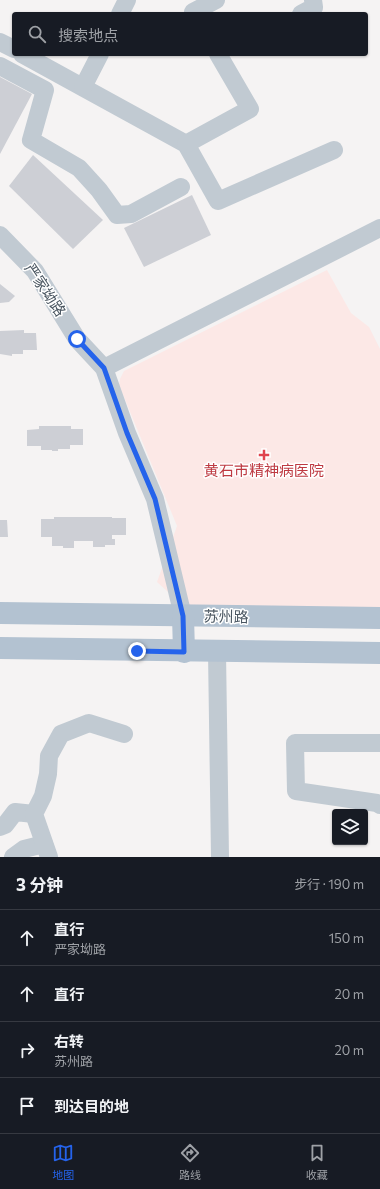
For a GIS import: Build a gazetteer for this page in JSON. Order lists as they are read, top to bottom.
{
  "streets": {
    "main road": ["苏州路"],
    "street": ["严家坳路"]
  },
  "crossings": [
    ["严家坳路", "苏州路"]
  ],
  "places": {
    "health": ["黄石市精神病医院"]
  },
  "page": {
    "search": "搜索地点",
    "heading": ["3 分钟", "步行 · 190 m"],
    "list": [
      ["直行", "严家坳路", "150 m"],
      ["直行", "20 m"],
      ["右转", "苏州路", "20 m"],
      "到达目的地"
    ],
    "nav": ["地图", "路线", "收藏"]
  }
}
